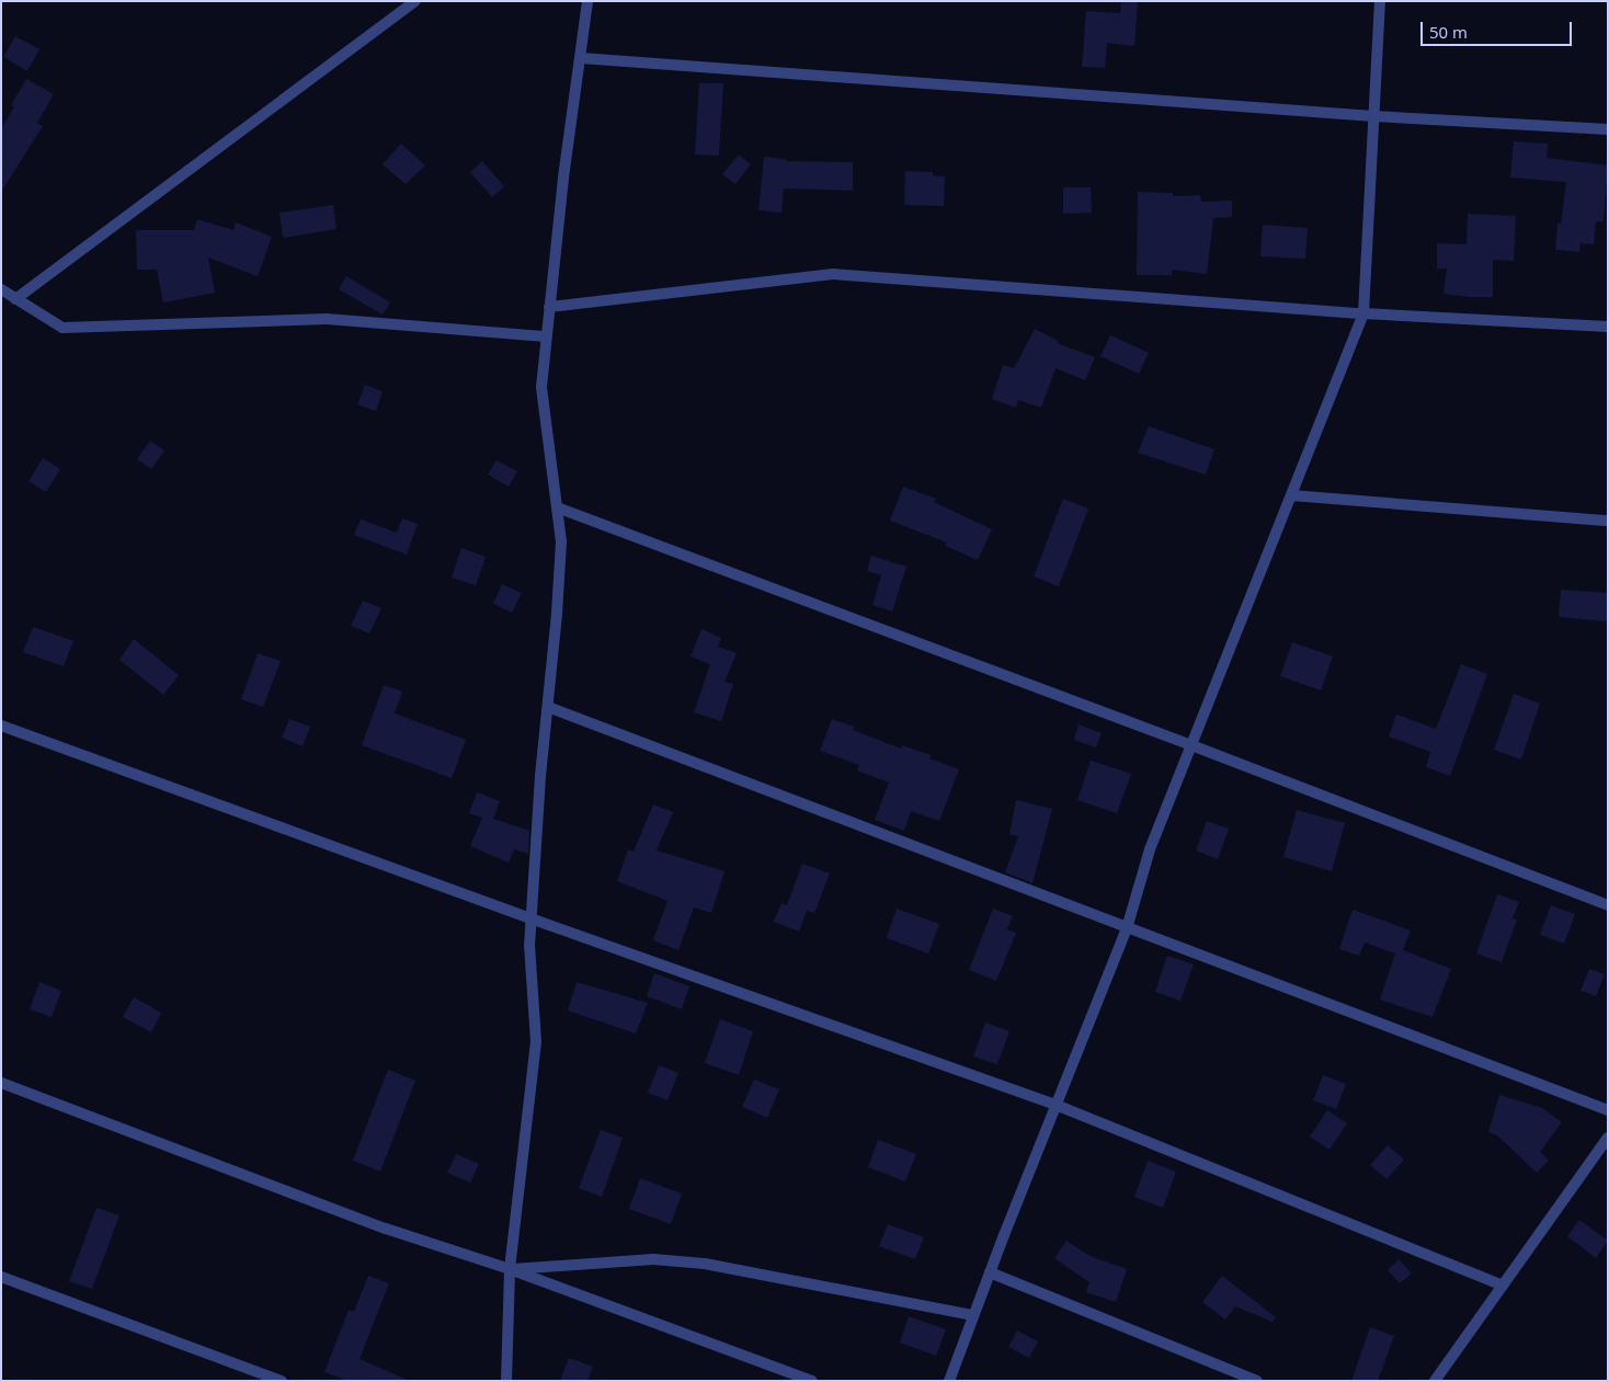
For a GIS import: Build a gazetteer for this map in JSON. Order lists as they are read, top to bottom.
{
  "scale_bar": "50 m"
}
